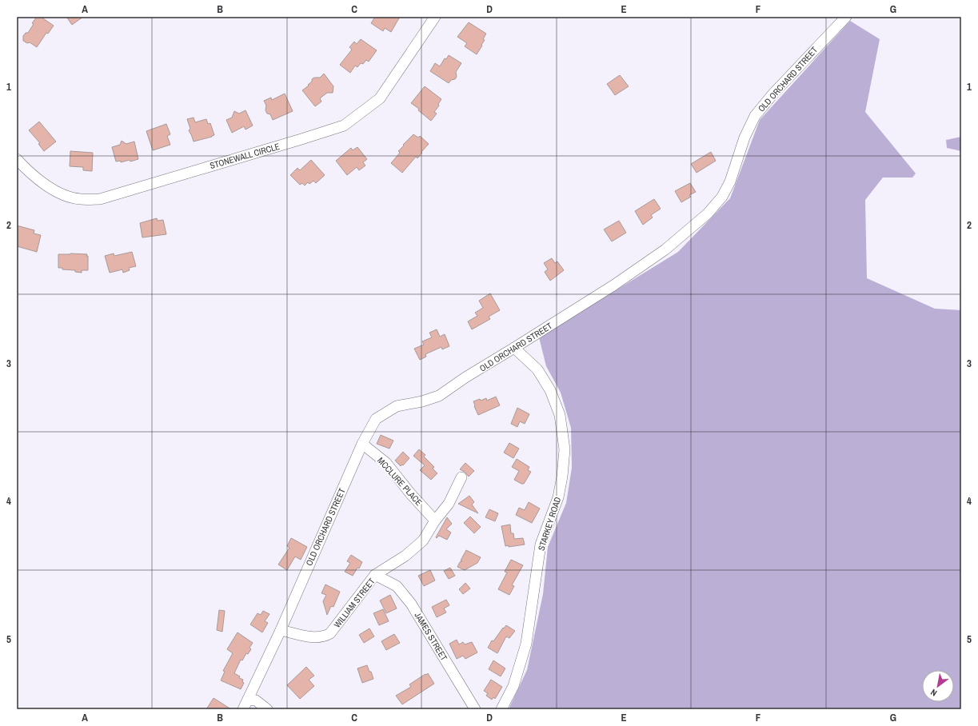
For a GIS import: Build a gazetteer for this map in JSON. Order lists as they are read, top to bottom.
{
  "streets": {
    "street": [
      "OLD ORCHARD STREET",
      "STONEWALL CIRCLE",
      "MCCLURE PLACE",
      "STARKEY ROAD",
      "WILLIAM STREET",
      "JAMES STREET"
    ]
  },
  "crossings": [
    ["OLD ORCHARD STREET", "MCCLURE PLACE"],
    ["OLD ORCHARD STREET", "STARKEY ROAD"],
    ["OLD ORCHARD STREET", "WILLIAM STREET"],
    ["MCCLURE PLACE", "WILLIAM STREET"],
    ["WILLIAM STREET", "JAMES STREET"]
  ],
  "north": "bottom left",
  "grid": {
    "columns": [
      "A",
      "B",
      "C",
      "D",
      "E",
      "F",
      "G"
    ],
    "rows": [
      "1",
      "2",
      "3",
      "4",
      "5"
    ]
  }
}
